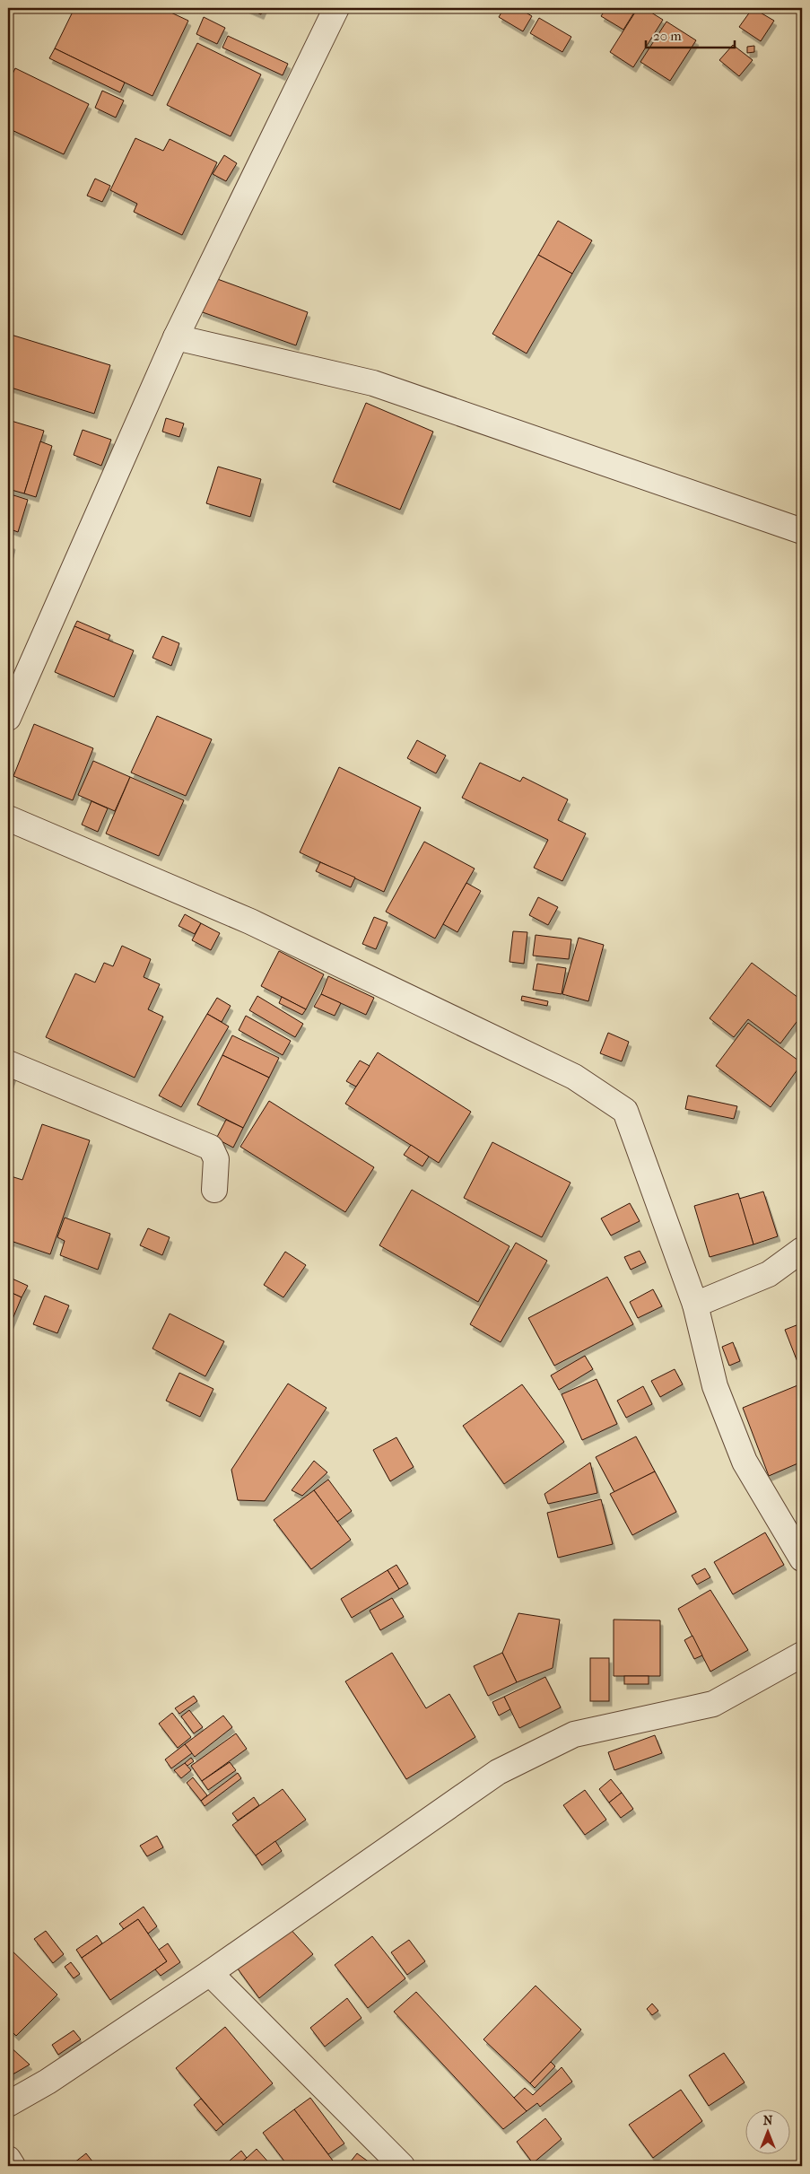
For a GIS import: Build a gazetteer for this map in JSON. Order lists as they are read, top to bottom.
{
  "scale_bar": "20 m",
  "north": "top"
}
